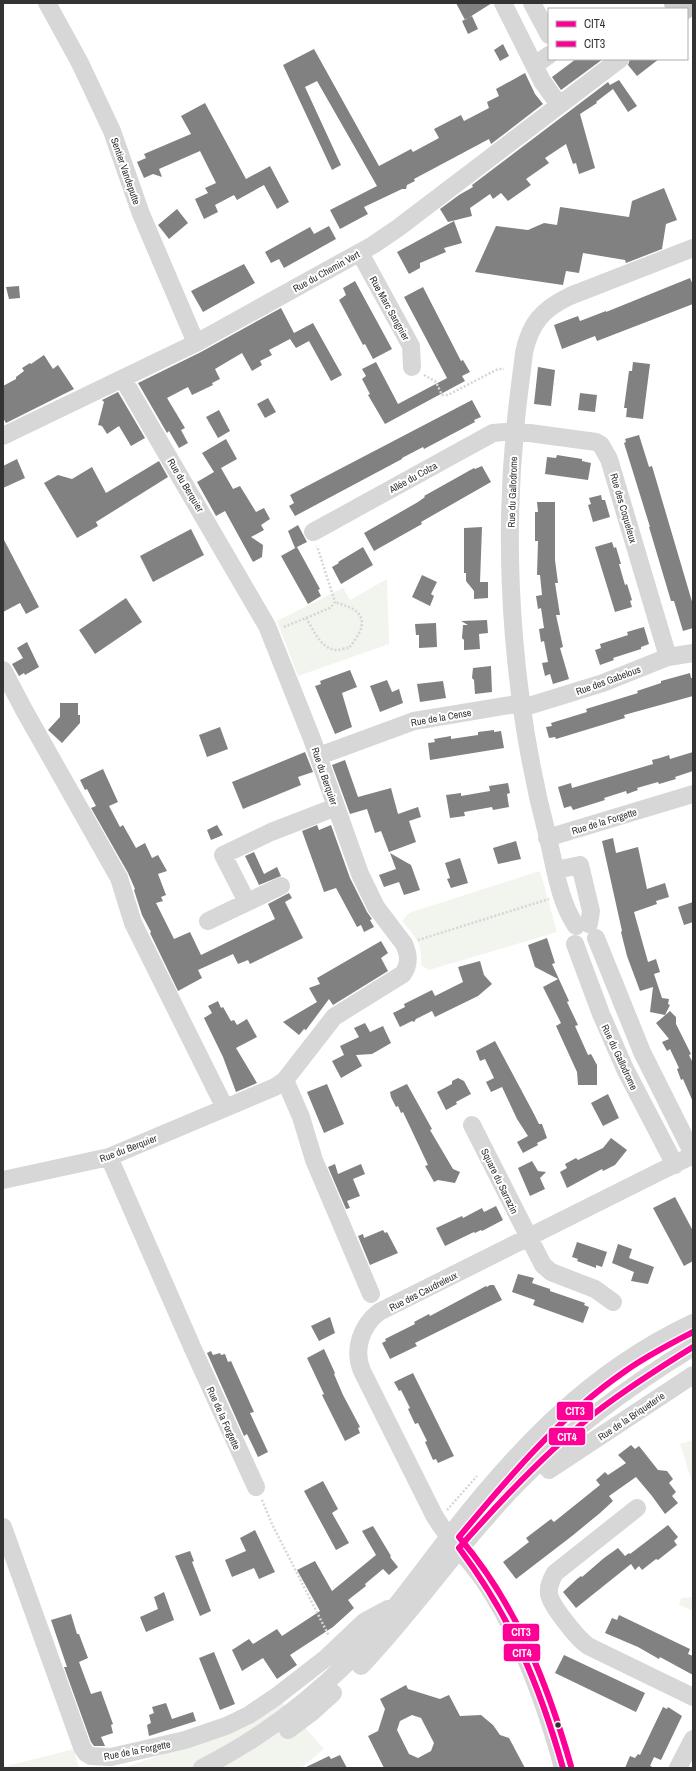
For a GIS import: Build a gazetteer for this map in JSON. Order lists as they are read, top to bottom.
{
  "streets": {
    "street": [
      "Sentier Vandeputte",
      "Rue du Chemin Vert",
      "Rue Marc Sangnier",
      "Allée du Colza",
      "Rue du Berquier",
      "Rue du Gallodrome",
      "Rue des Coqueleux",
      "Rue des Gabelous",
      "Rue de la Cense",
      "Rue de la Forgette",
      "Square du Sarrazin",
      "Rue des Caudreleux",
      "Rue de la Briqueterie"
    ]
  },
  "crossings": [
    ["Sentier Vandeputte", "Rue du Chemin Vert"],
    ["Rue du Chemin Vert", "Rue Marc Sangnier"],
    ["Rue du Chemin Vert", "Rue du Berquier"],
    ["Allée du Colza", "Rue du Gallodrome"],
    ["Allée du Colza", "Rue des Coqueleux"],
    ["Rue du Berquier", "Rue de la Cense"],
    ["Rue du Berquier", "Rue de la Forgette"],
    ["Rue du Gallodrome", "Rue des Coqueleux"],
    ["Rue du Gallodrome", "Rue des Gabelous"],
    ["Rue du Gallodrome", "Rue de la Cense"],
    ["Rue du Gallodrome", "Rue de la Forgette"],
    ["Rue du Gallodrome", "Rue des Caudreleux"],
    ["Rue des Coqueleux", "Rue des Gabelous"],
    ["Rue des Gabelous", "Rue de la Cense"],
    ["Square du Sarrazin", "Rue des Caudreleux"]
  ],
  "lines": ["transit line CIT3", "transit line CIT4"],
  "legend": ["CIT4", "CIT3"]
}
